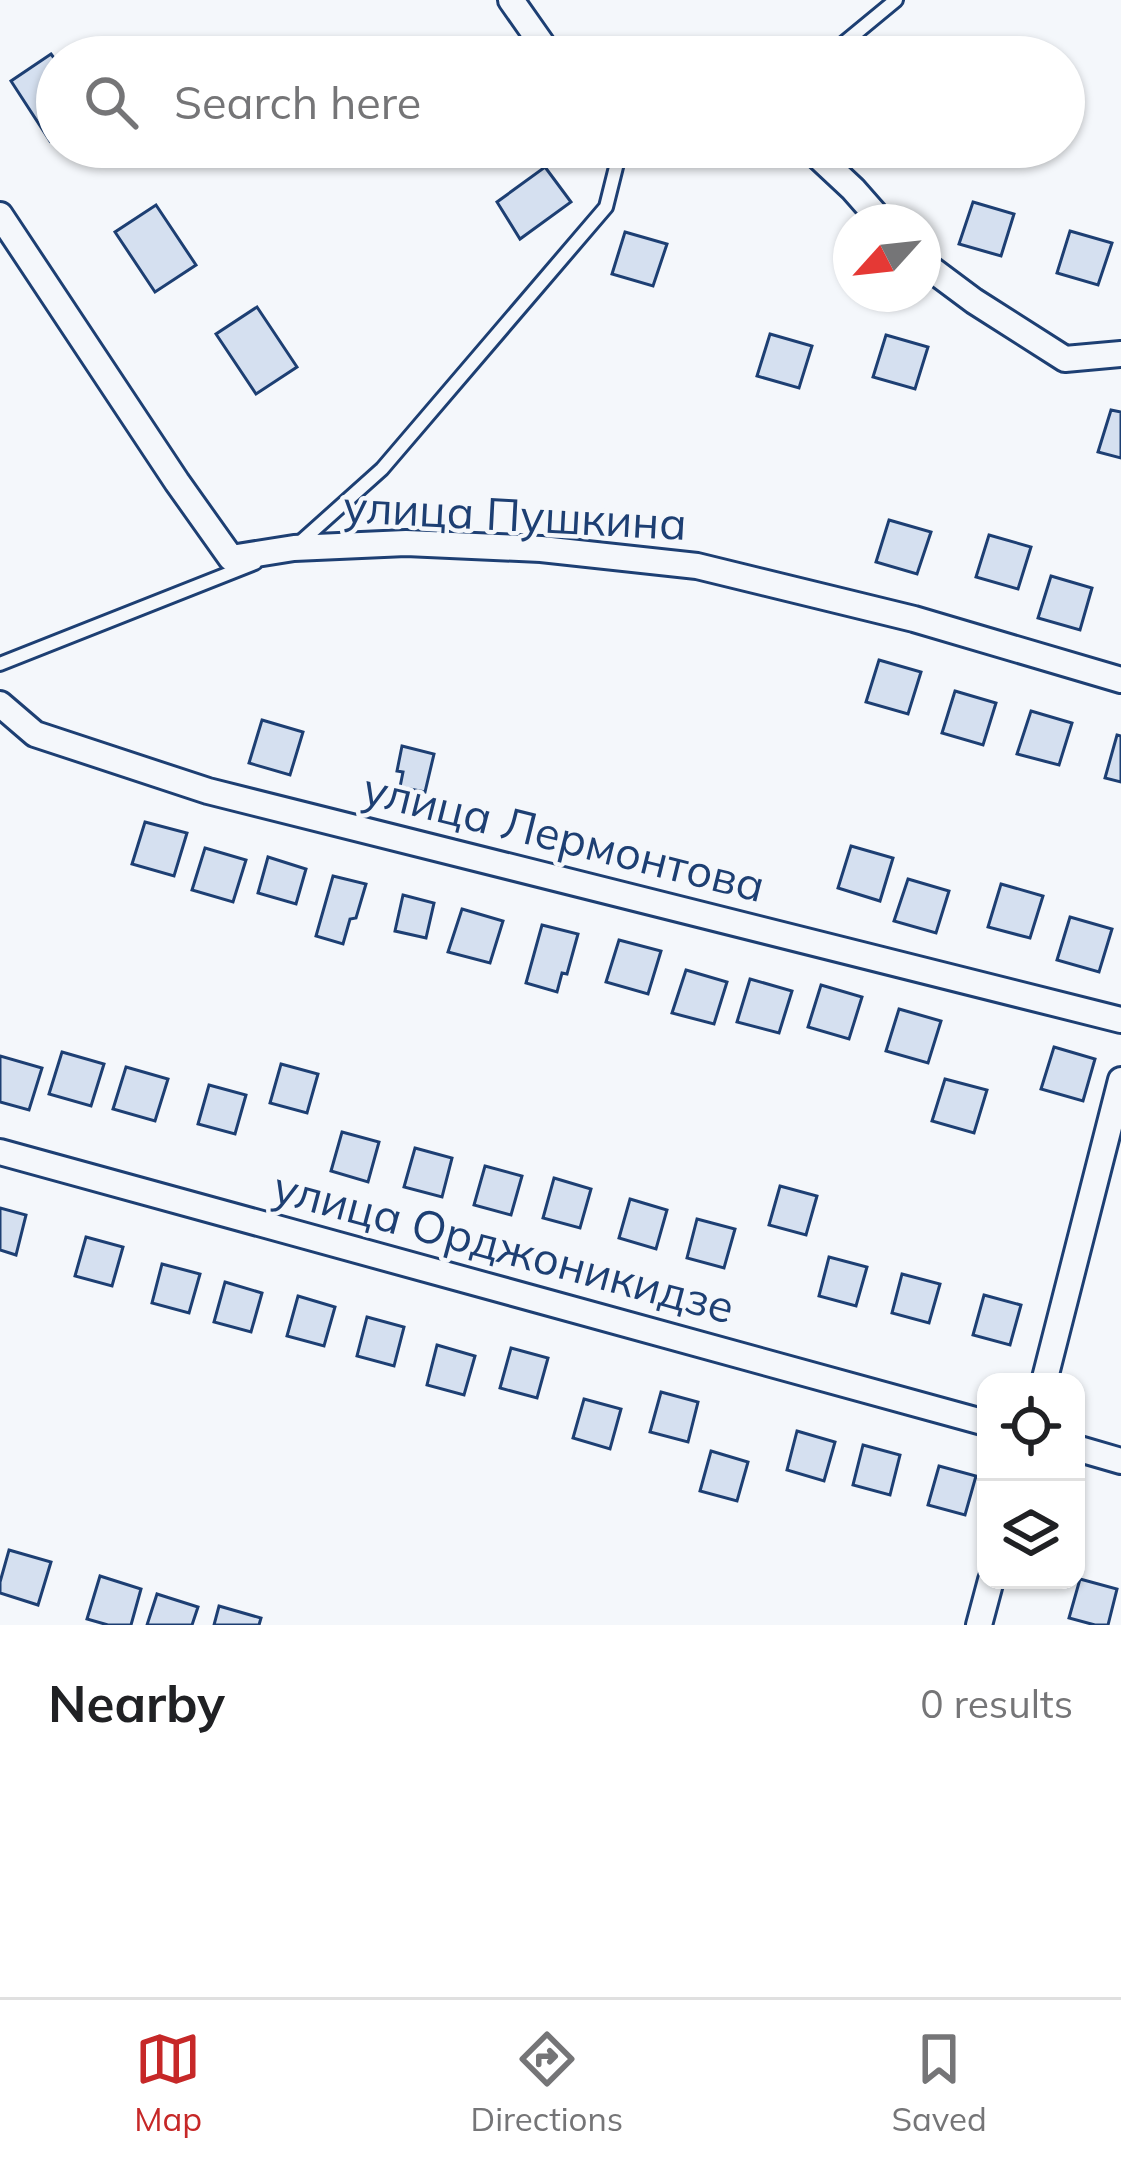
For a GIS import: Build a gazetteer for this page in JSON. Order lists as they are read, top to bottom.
{
  "streets": {
    "street": ["улица Пушкина", "улица Лермонтова", "улица Орджоникидзе"]
  },
  "north": "bottom left",
  "page": {
    "search": "Search here",
    "heading": ["Nearby", "0 results"],
    "nav": ["Map", "Directions", "Saved"]
  }
}
